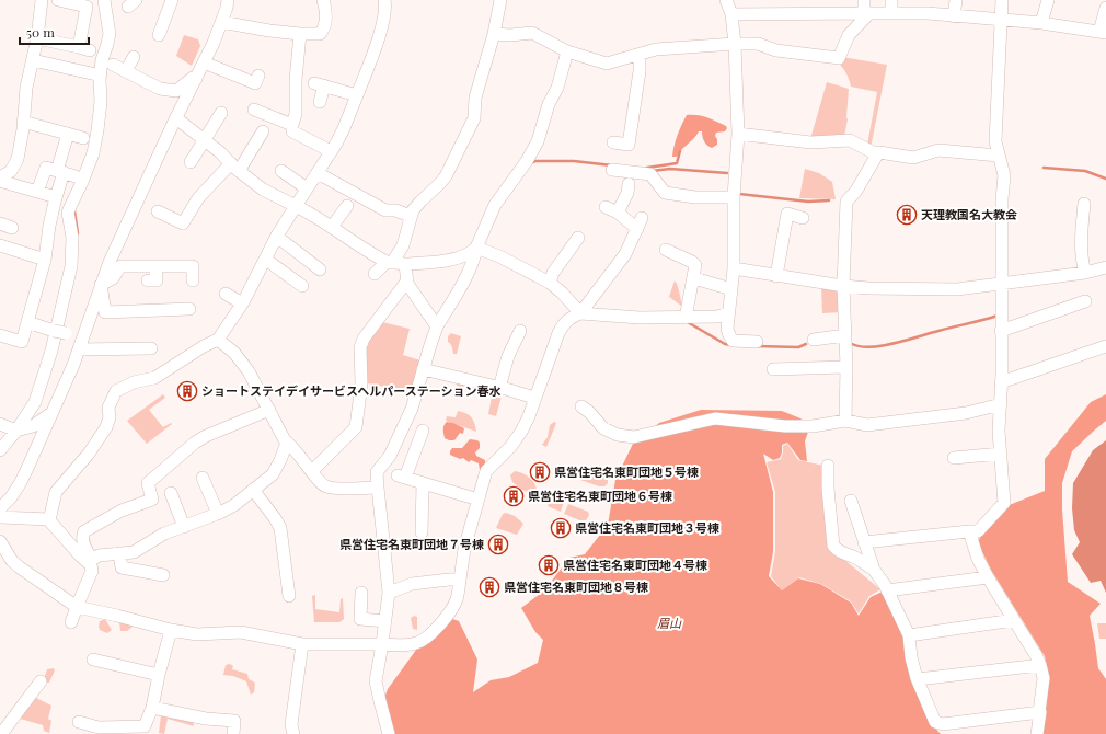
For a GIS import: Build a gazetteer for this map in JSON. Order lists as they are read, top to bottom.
{
  "parks": ["眉山"],
  "places": {
    "building": [
      "天理教国名大教会",
      "ショートステイデイサービスヘルパーステーション春水",
      "県営住宅名東町団地５号棟",
      "県営住宅名東町団地６号棟",
      "県営住宅名東町団地３号棟",
      "県営住宅名東町団地７号棟",
      "県営住宅名東町団地４号棟",
      "県営住宅名東町団地８号棟"
    ]
  },
  "scale_bar": "50 m"
}
